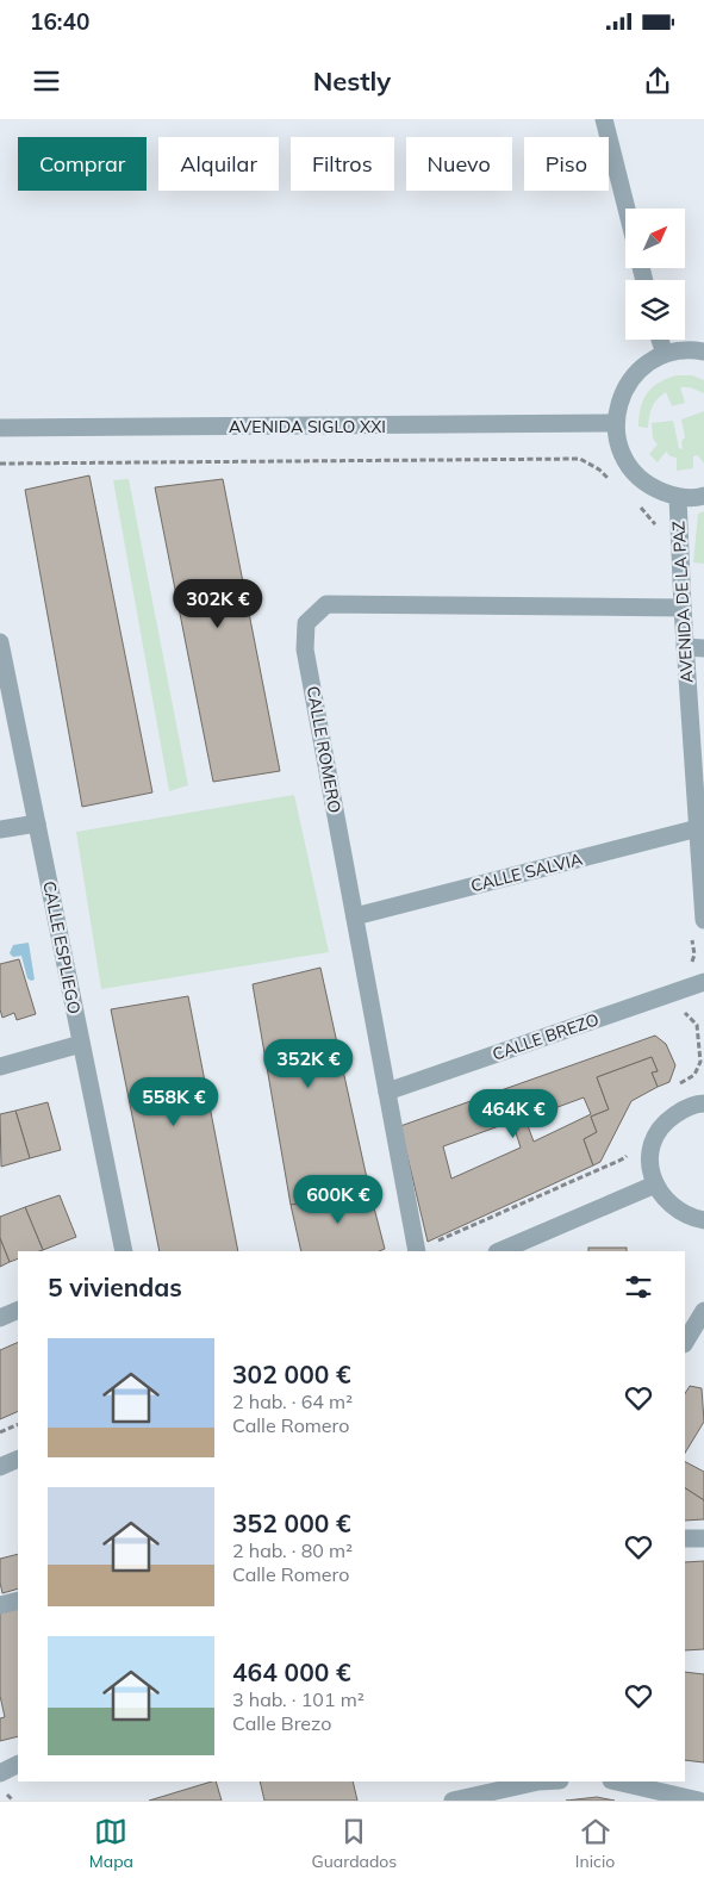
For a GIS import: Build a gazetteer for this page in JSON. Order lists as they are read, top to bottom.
{
  "streets": {
    "street": [
      "AVENIDA SIGLO XXI",
      "AVENIDA DE LA PAZ",
      "CALLE ROMERO",
      "CALLE SALVIA",
      "CALLE ESPLIEGO",
      "CALLE BREZO"
    ]
  },
  "crossings": [
    ["AVENIDA DE LA PAZ", "CALLE ROMERO"],
    ["AVENIDA DE LA PAZ", "CALLE SALVIA"],
    ["CALLE ROMERO", "CALLE SALVIA"],
    ["CALLE ROMERO", "CALLE BREZO"]
  ],
  "north": "top right",
  "page": {
    "status": "16:40",
    "header": "Nestly",
    "chip": [
      "Comprar",
      "Alquilar",
      "Filtros",
      "Nuevo",
      "Piso"
    ],
    "price": [
      "302K €",
      "352K €",
      "558K €",
      "464K €",
      "600K €"
    ],
    "heading": "5 viviendas",
    "list": [
      {
        "name": "302 000 €",
        "note": "2 hab. · 64 m² · Calle Romero"
      },
      {
        "name": "352 000 €",
        "note": "2 hab. · 80 m² · Calle Romero"
      },
      {
        "name": "464 000 €",
        "note": "3 hab. · 101 m² · Calle Brezo"
      }
    ],
    "tabs": ["Mapa", "Guardados", "Inicio"]
  }
}
